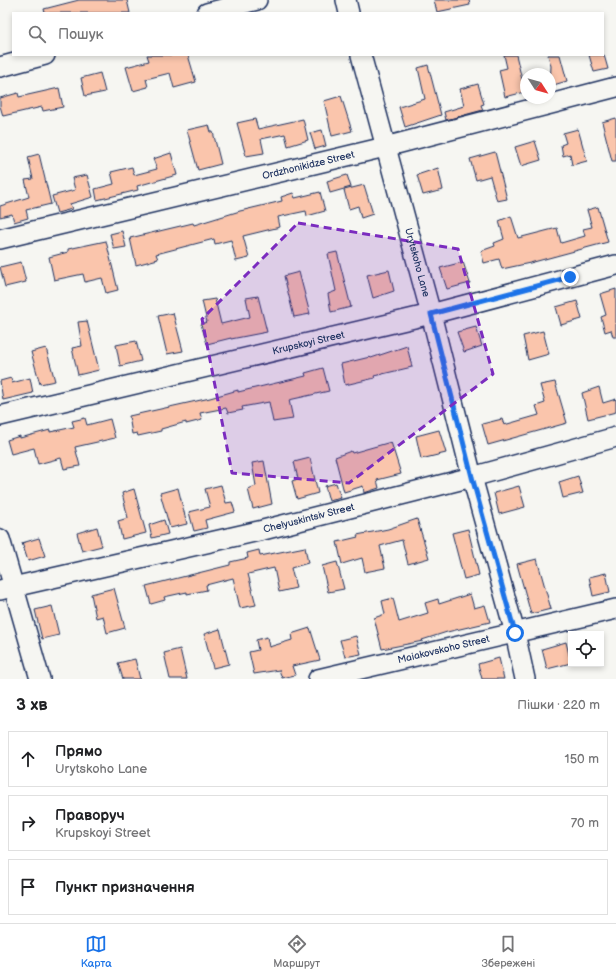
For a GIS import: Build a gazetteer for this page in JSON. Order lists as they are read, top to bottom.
{
  "streets": {
    "street": [
      "Ordzhonikidze Street",
      "Urytskoho Lane",
      "Krupskoyi Street",
      "Chelyuskintsiv Street",
      "Maiakovskoho Street"
    ]
  },
  "crossings": [
    ["Ordzhonikidze Street", "Urytskoho Lane"],
    ["Urytskoho Lane", "Krupskoyi Street"],
    ["Urytskoho Lane", "Chelyuskintsiv Street"],
    ["Urytskoho Lane", "Maiakovskoho Street"]
  ],
  "north": "bottom right",
  "page": {
    "search": "Пошук",
    "heading": ["3 хв", "Пішки · 220 m"],
    "list": [
      ["Прямо", "Urytskoho Lane", "150 m"],
      ["Праворуч", "Krupskoyi Street", "70 m"],
      "Пункт призначення"
    ],
    "nav": ["Карта", "Маршрут", "Збережені"]
  }
}
